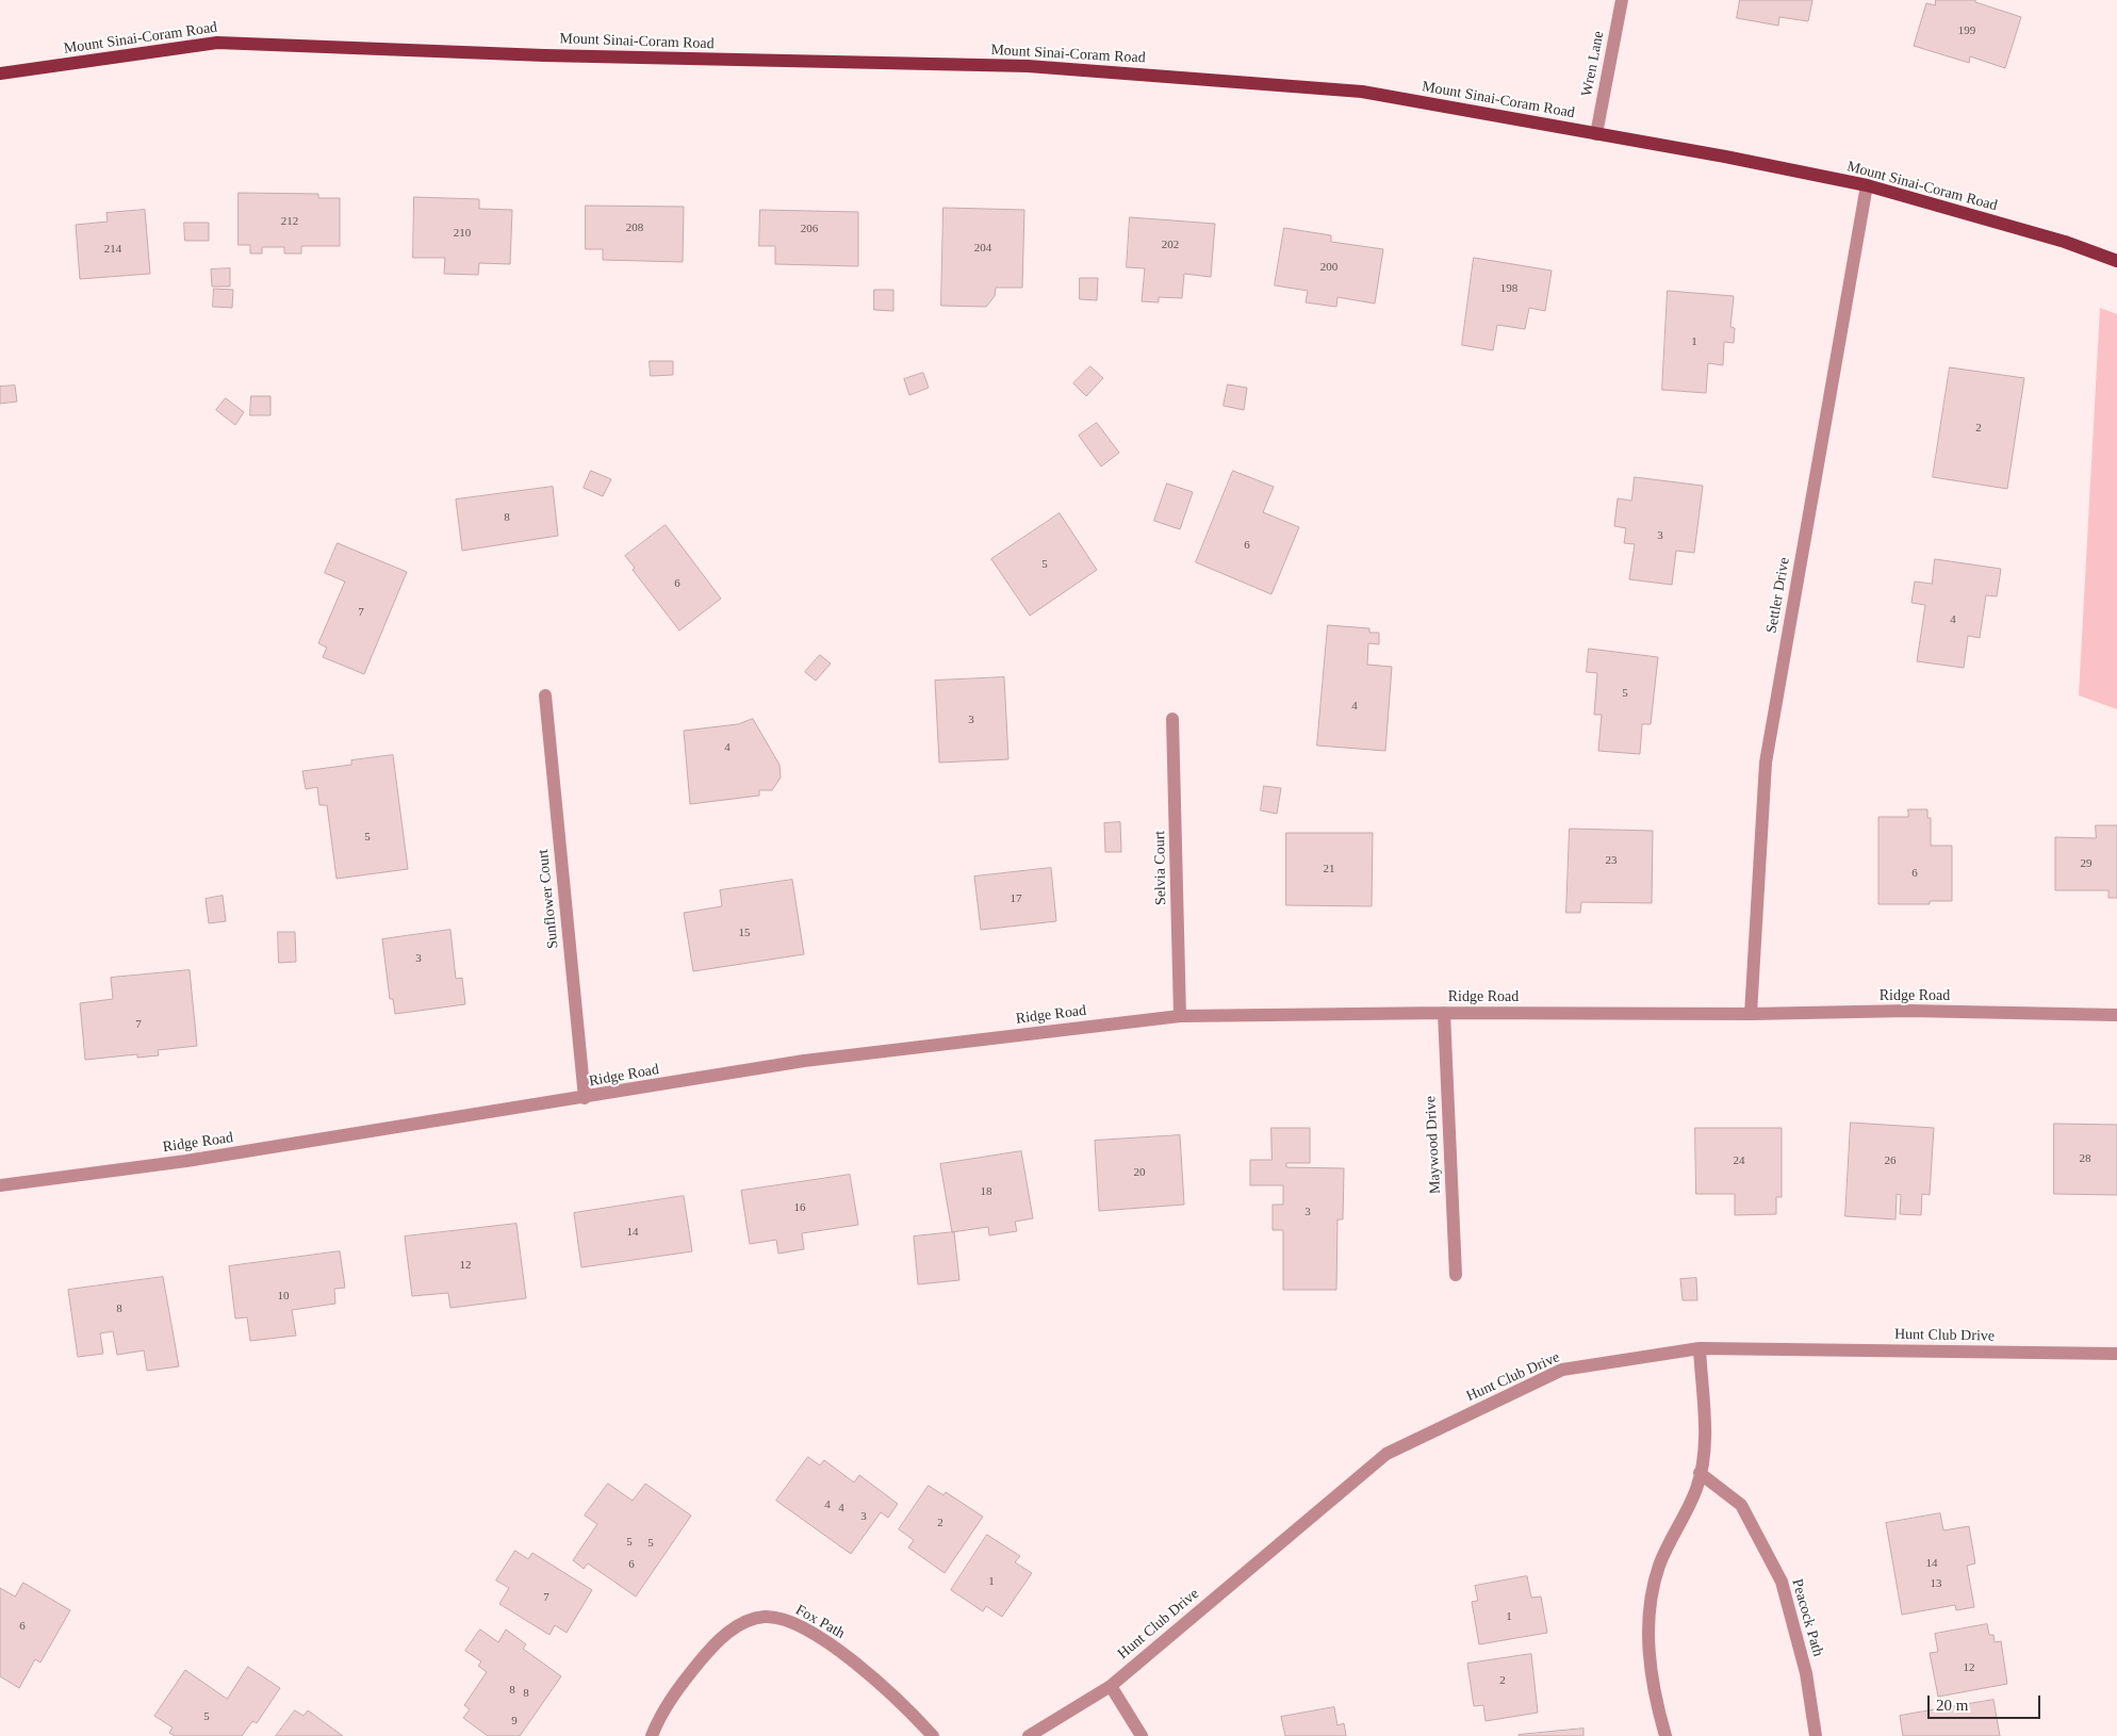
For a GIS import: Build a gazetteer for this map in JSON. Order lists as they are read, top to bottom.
{
  "streets": {
    "main road": ["Mount Sinai-Coram Road"],
    "street": [
      "Wren Lane",
      "Settler Drive",
      "Selvia Court",
      "Sunflower Court",
      "Ridge Road",
      "Maywood Drive",
      "Hunt Club Drive",
      "Peacock Path",
      "Fox Path"
    ]
  },
  "crossings": [
    ["Mount Sinai-Coram Road", "Wren Lane"],
    ["Mount Sinai-Coram Road", "Settler Drive"],
    ["Settler Drive", "Ridge Road"],
    ["Selvia Court", "Ridge Road"],
    ["Sunflower Court", "Ridge Road"],
    ["Ridge Road", "Maywood Drive"]
  ],
  "house_numbers": [
    "199",
    "212",
    "208",
    "206",
    "210",
    "202",
    "204",
    "214",
    "200",
    "198",
    "1",
    "2",
    "8",
    "3",
    "6",
    "5",
    "6",
    "7",
    "4",
    "5",
    "4",
    "3",
    "4",
    "5",
    "23",
    "29",
    "21",
    "6",
    "17",
    "15",
    "3",
    "7",
    "28",
    "24",
    "26",
    "20",
    "18",
    "16",
    "3",
    "14",
    "12",
    "10",
    "8",
    "4",
    "4",
    "3",
    "2",
    "5",
    "5",
    "14",
    "6",
    "1",
    "13",
    "7",
    "1",
    "6",
    "12",
    "2",
    "8",
    "8",
    "5",
    "9"
  ],
  "scale_bar": "20 m"
}
